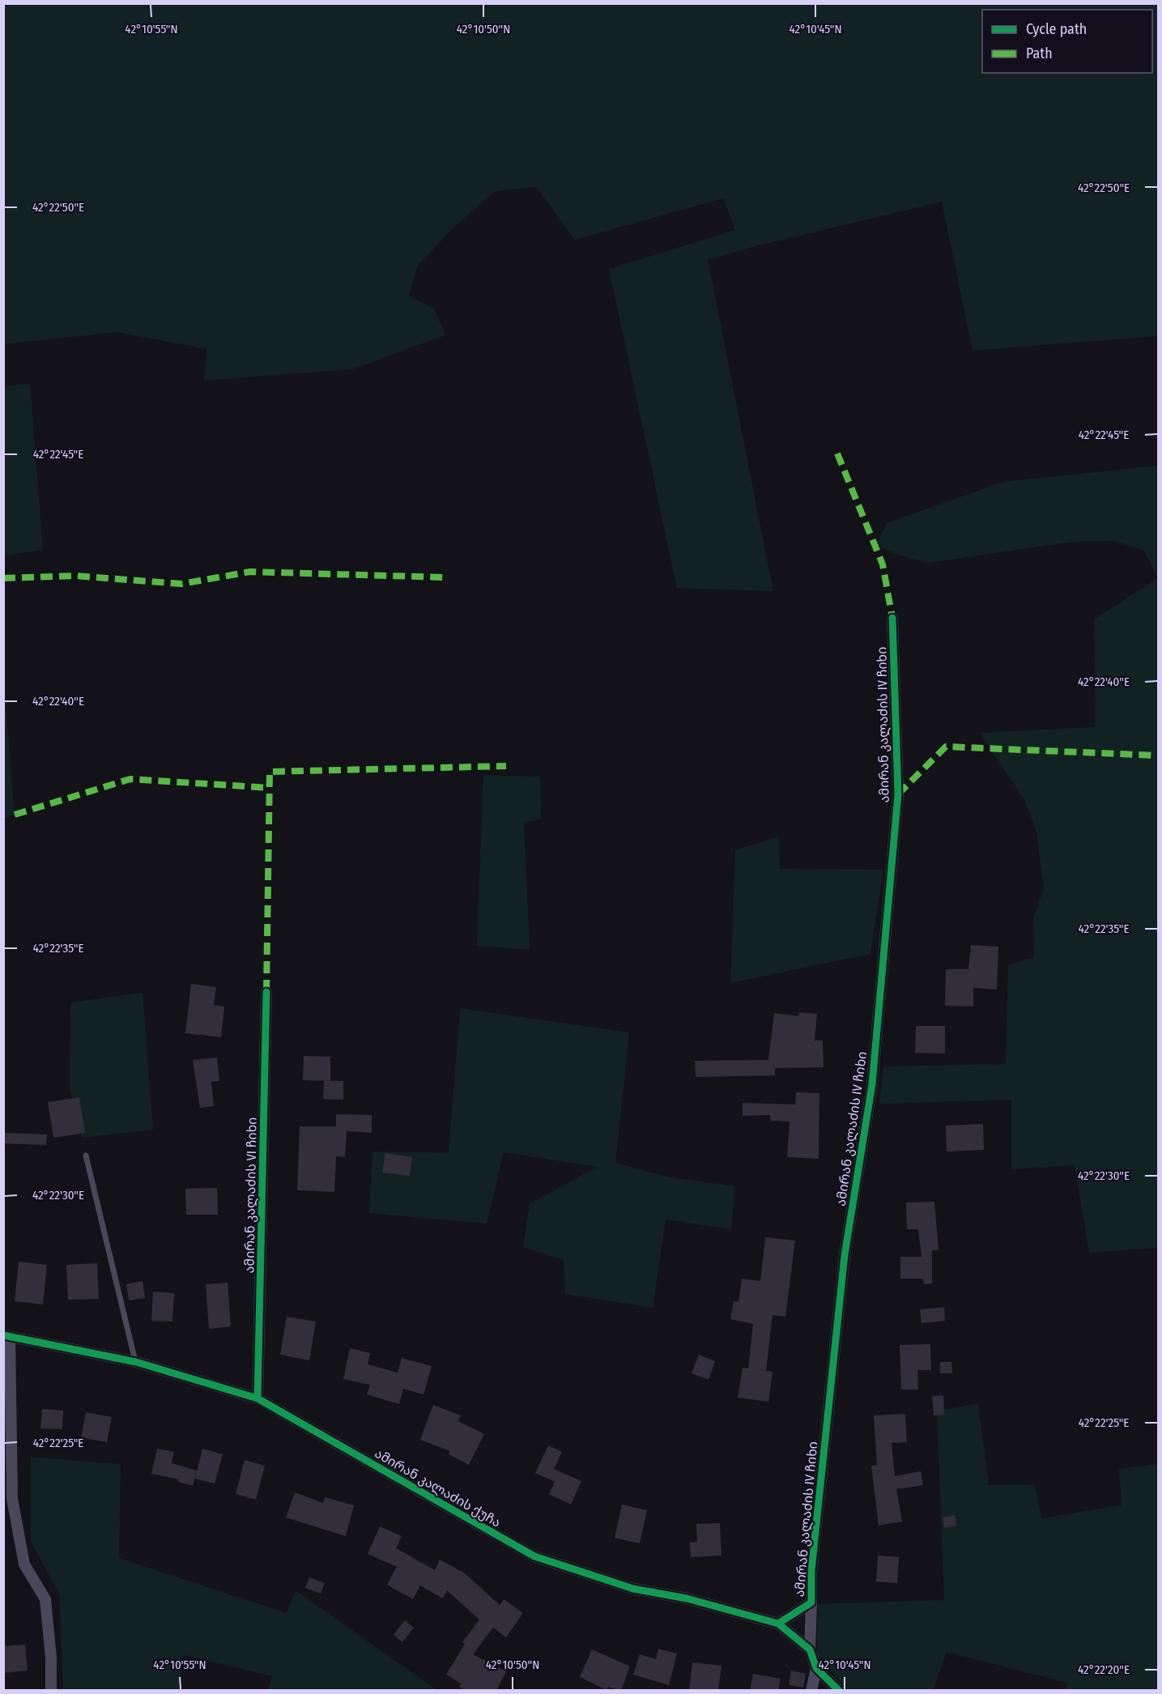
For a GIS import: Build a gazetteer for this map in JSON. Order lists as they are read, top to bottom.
{
  "streets": {
    "street": ["ამირან კალაძის IV ჩიხი", "ამირან კალაძის VI ჩიხი", "ამირან კალაძის ქუჩა"]
  },
  "crossings": [
    ["ამირან კალაძის IV ჩიხი", "ამირან კალაძის ქუჩა"],
    ["ამირან კალაძის VI ჩიხი", "ამირან კალაძის ქუჩა"]
  ],
  "legend": ["Cycle path", "Path"],
  "coordinates": [
    "42°10'55\"N",
    "42°10'50\"N",
    "42°10'45\"N",
    "42°22'50\"E",
    "42°22'45\"E",
    "42°22'40\"E",
    "42°22'35\"E",
    "42°22'30\"E",
    "42°22'25\"E",
    "42°22'20\"E"
  ]
}
